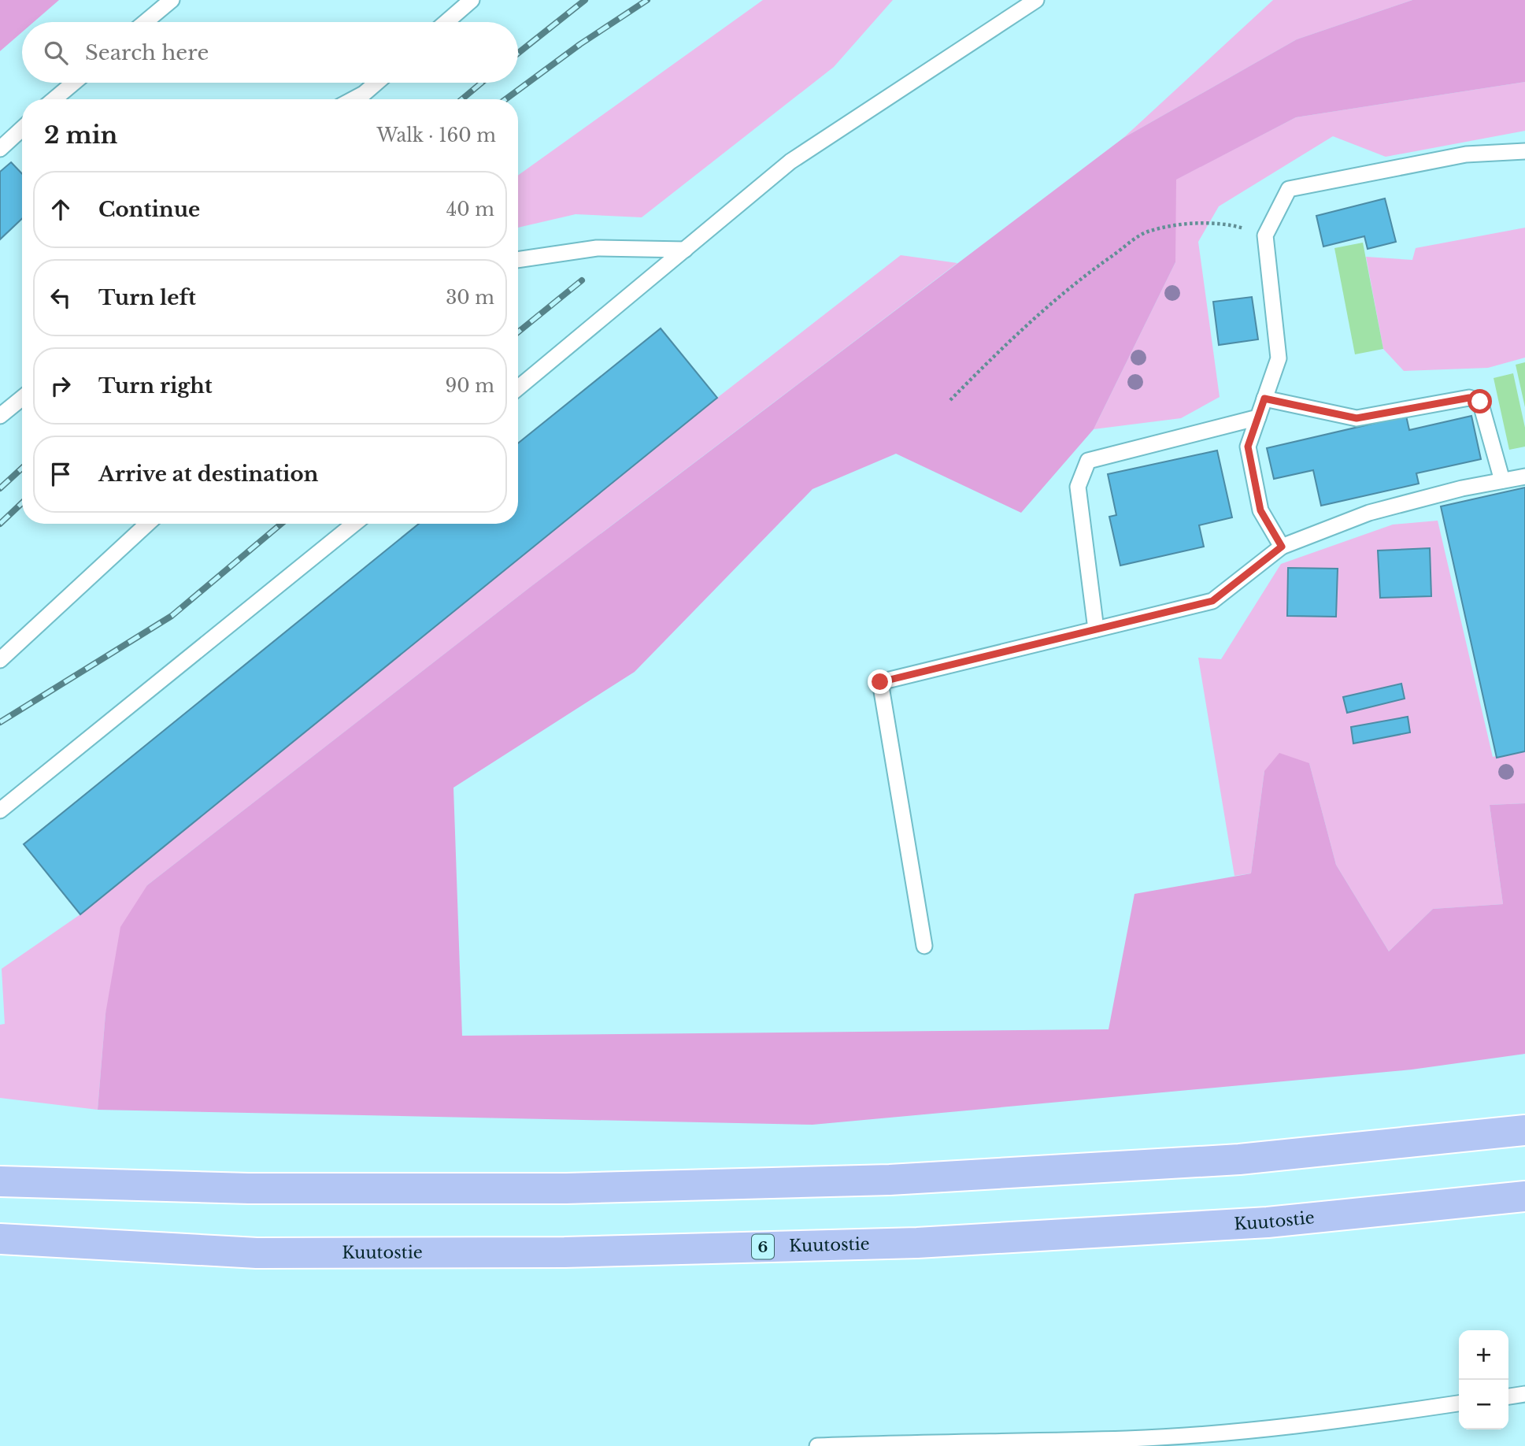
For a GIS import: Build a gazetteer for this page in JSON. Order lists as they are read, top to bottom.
{
  "streets": {
    "highway": ["Kuutostie", "6"]
  },
  "page": {
    "search": "Search here",
    "heading": ["2 min", "Walk · 160 m"],
    "list": [
      ["Continue", "40 m"],
      ["Turn left", "30 m"],
      ["Turn right", "90 m"],
      "Arrive at destination"
    ],
    "map_buttons": ["+", "−"]
  }
}
